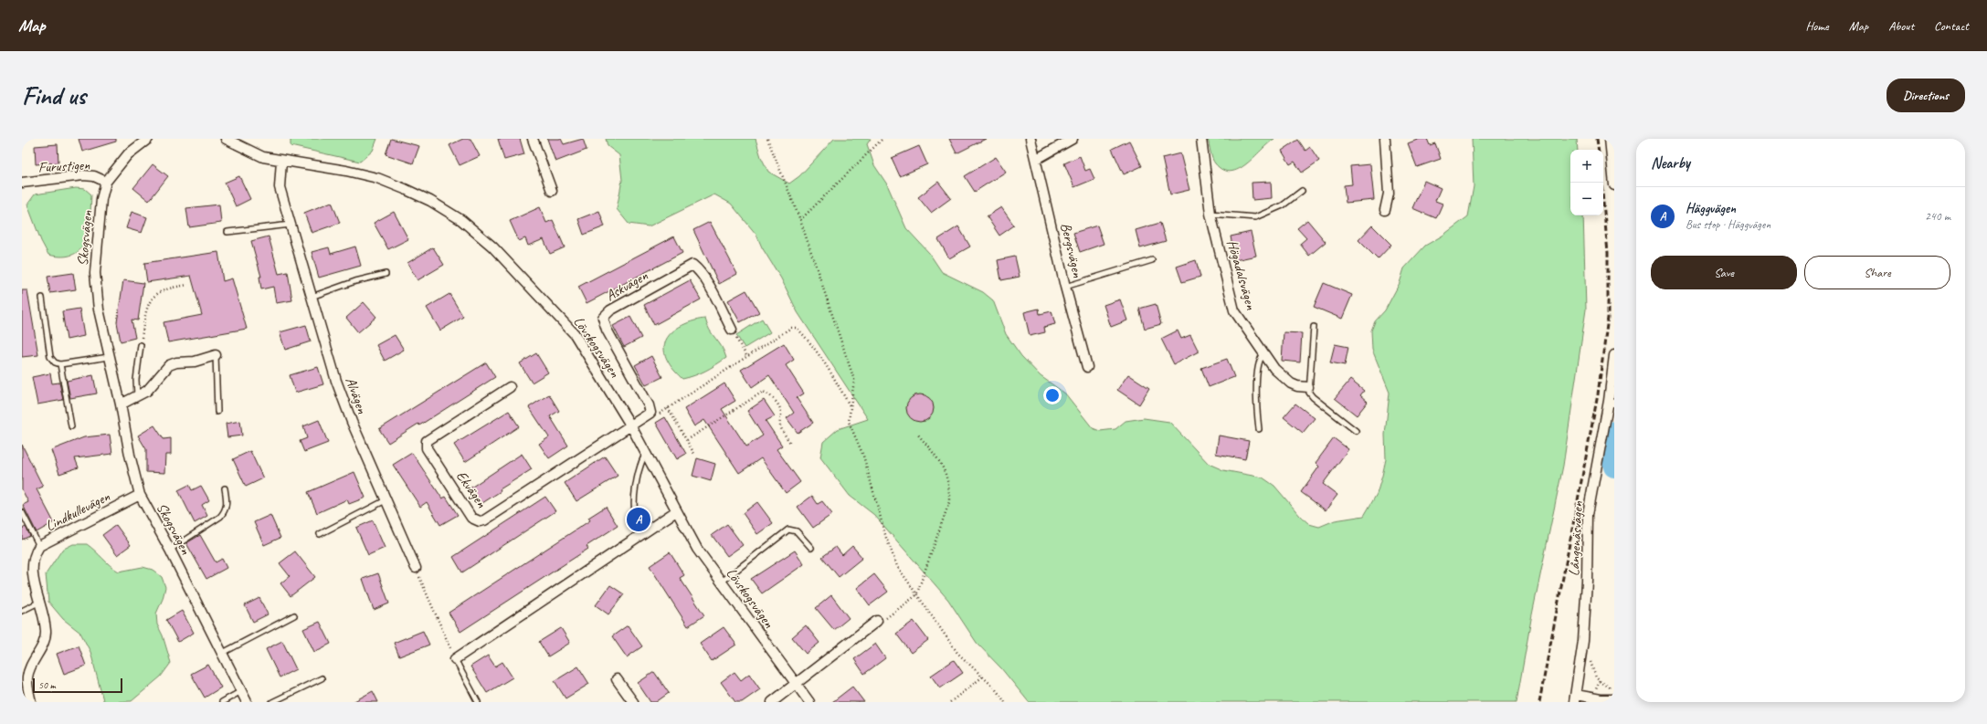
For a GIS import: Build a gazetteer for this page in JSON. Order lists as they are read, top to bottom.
{
  "streets": {
    "street": [
      "Furustigen",
      "Skogsvägen",
      "Bergsvägen",
      "Högadalsvägen",
      "Askvägen",
      "Lövskogsvägen",
      "Alvägen",
      "Ekvägen",
      "Lindkullevägen",
      "Långenäsvägen"
    ]
  },
  "crossings": [
    ["Furustigen", "Skogsvägen"],
    ["Skogsvägen", "Lindkullevägen"],
    ["Lövskogsvägen", "Alvägen"],
    ["Lövskogsvägen", "Ekvägen"]
  ],
  "scale_bar": "50 m",
  "page": {
    "header": "Map",
    "nav": [
      "Home",
      "Map",
      "About",
      "Contact"
    ],
    "buttons": [
      "Directions",
      ["Save", "Share"]
    ],
    "title": "Find us",
    "heading": "Nearby",
    "map_buttons": ["+", "−"],
    "list": [
      {
        "mark": "A",
        "name": "Häggvägen",
        "note": "Bus stop · Häggvägen",
        "value": "240 m"
      }
    ],
    "pins": "A",
    "scale": "50 m"
  }
}
